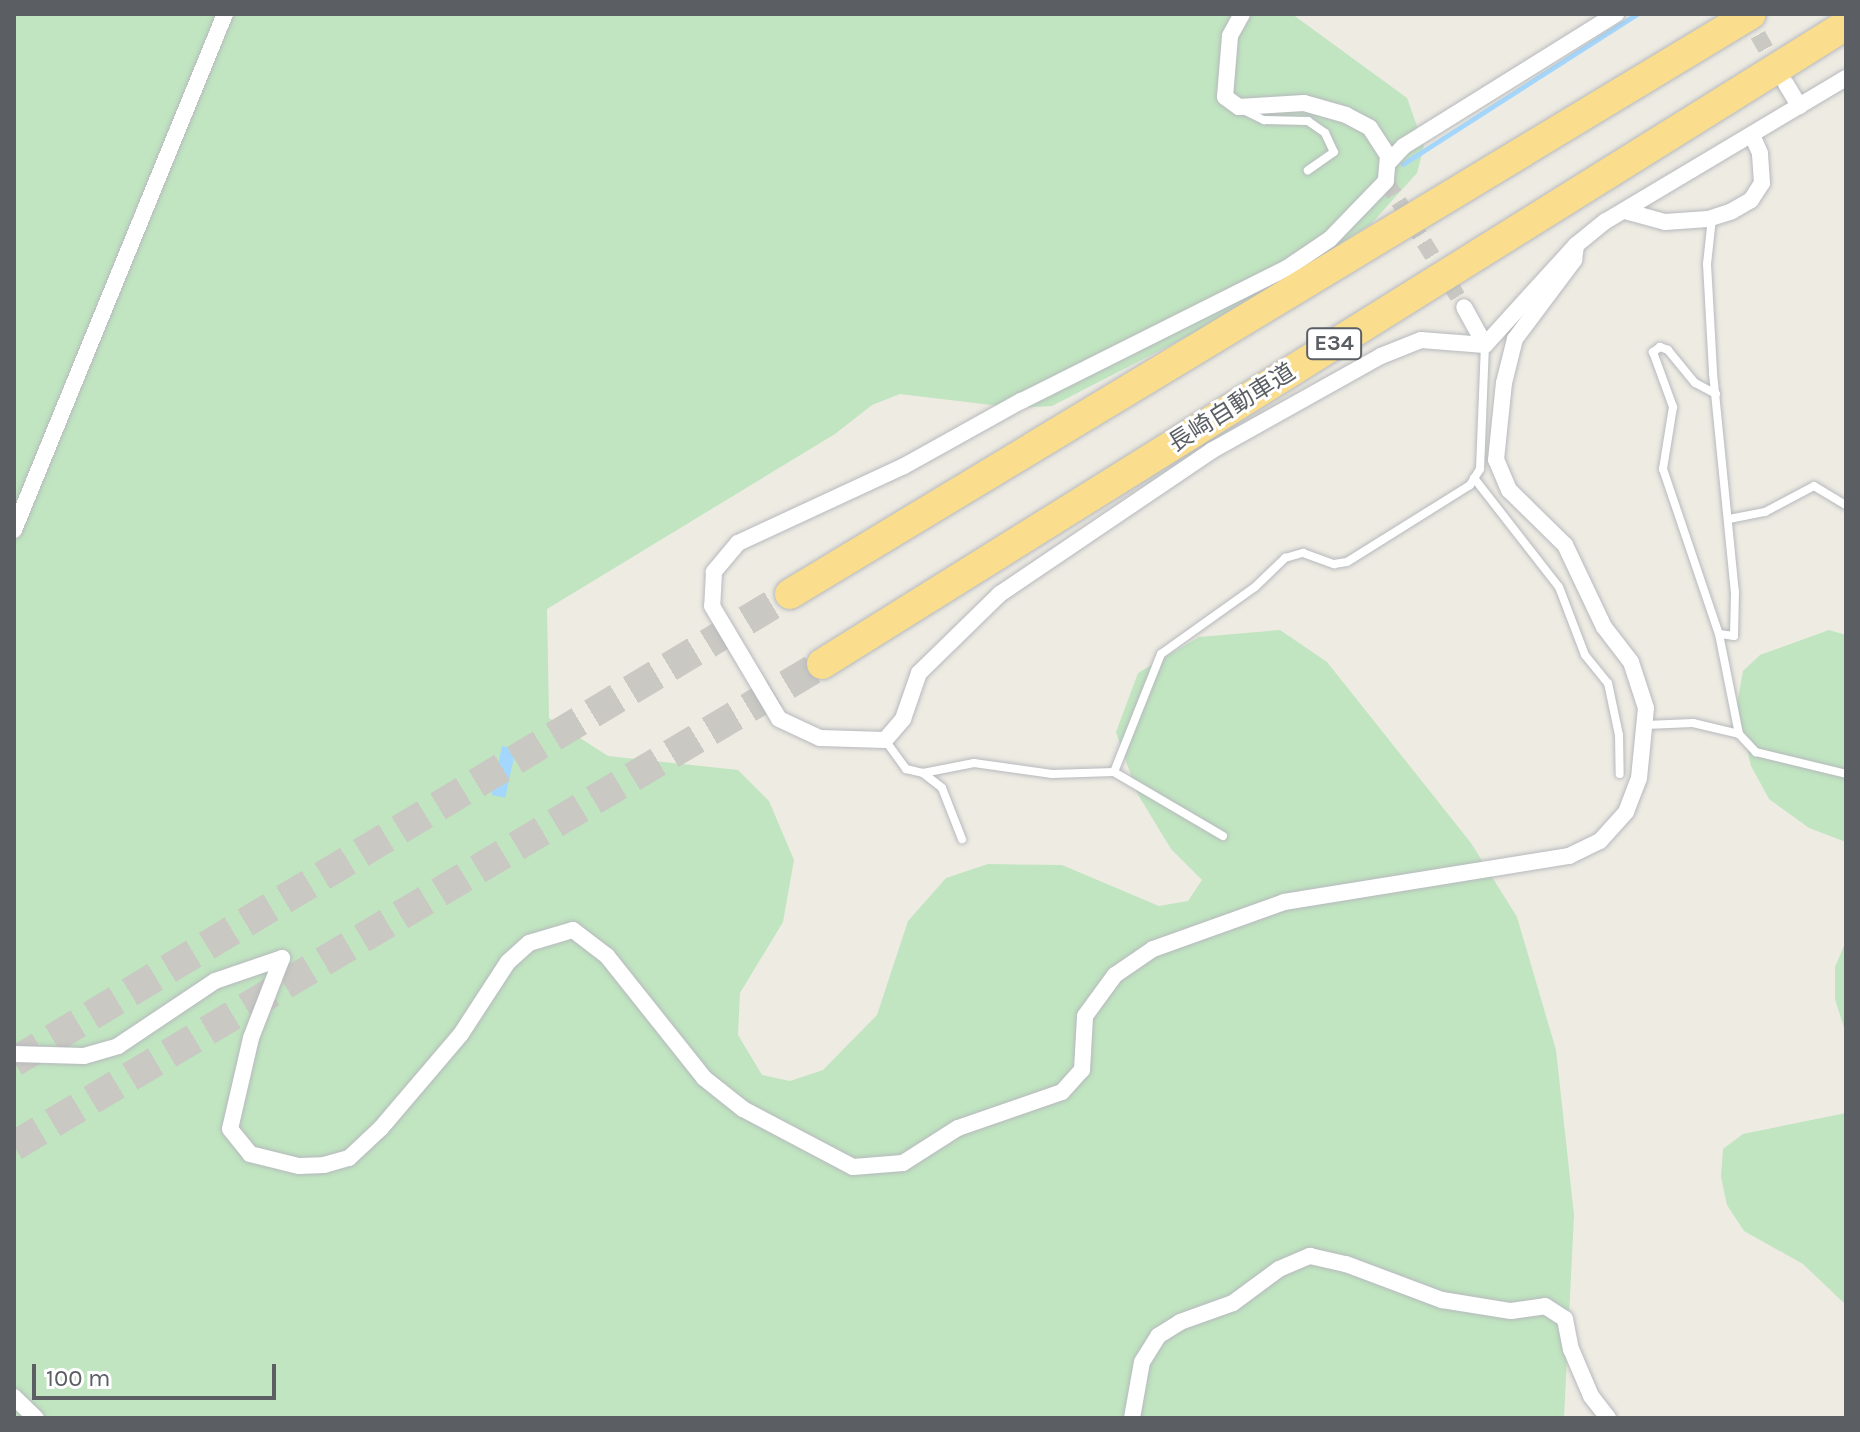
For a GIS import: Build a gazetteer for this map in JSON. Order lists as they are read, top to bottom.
{
  "streets": {
    "highway": ["E34", "長崎自動車道"]
  },
  "scale_bar": "100 m"
}
